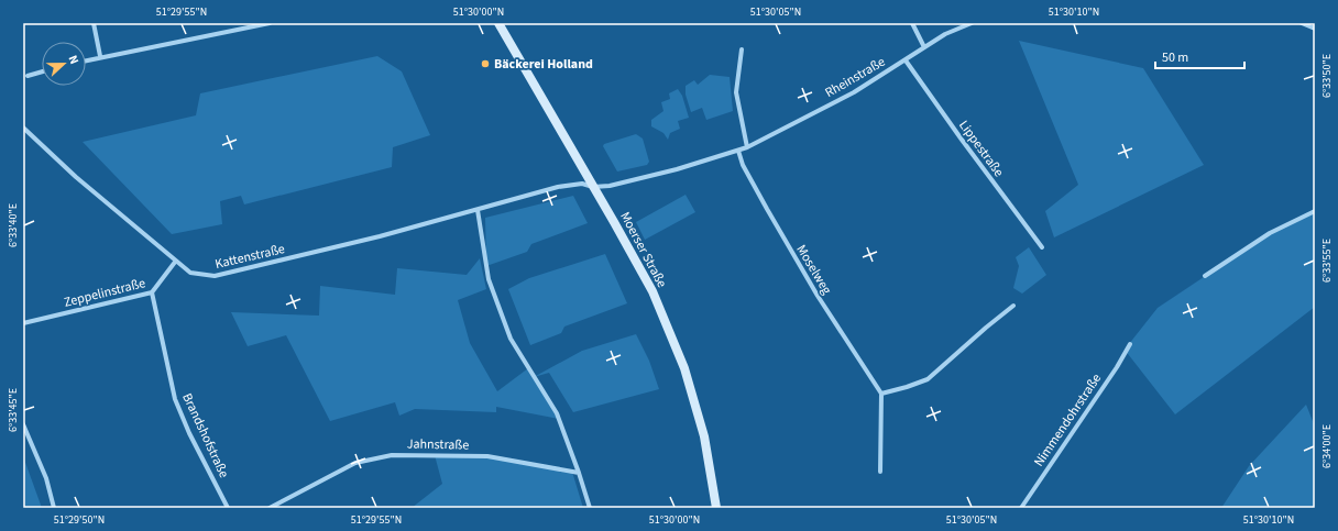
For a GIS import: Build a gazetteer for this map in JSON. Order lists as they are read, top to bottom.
{
  "streets": {
    "street": [
      "Rheinstraße",
      "Lippestraße",
      "Moerser Straße",
      "Kattenstraße",
      "Moselweg",
      "Zeppelinstraße",
      "Nimmendohrstraße",
      "Brandshofstraße",
      "Jahnstraße"
    ]
  },
  "crossings": [
    ["Rheinstraße", "Lippestraße"],
    ["Rheinstraße", "Moerser Straße"],
    ["Rheinstraße", "Kattenstraße"],
    ["Rheinstraße", "Moselweg"],
    ["Moerser Straße", "Kattenstraße"],
    ["Kattenstraße", "Zeppelinstraße"],
    ["Zeppelinstraße", "Brandshofstraße"]
  ],
  "places": ["Bäckerei Holland"],
  "scale_bar": "50 m",
  "north": "right",
  "coordinates": [
    "51°29'55\"N",
    "51°30'00\"N",
    "51°30'05\"N",
    "51°30'10\"N",
    "6°33'50\"E",
    "6°33'40\"E",
    "6°33'55\"E",
    "6°33'45\"E",
    "6°34'00\"E",
    "51°29'50\"N"
  ]
}
